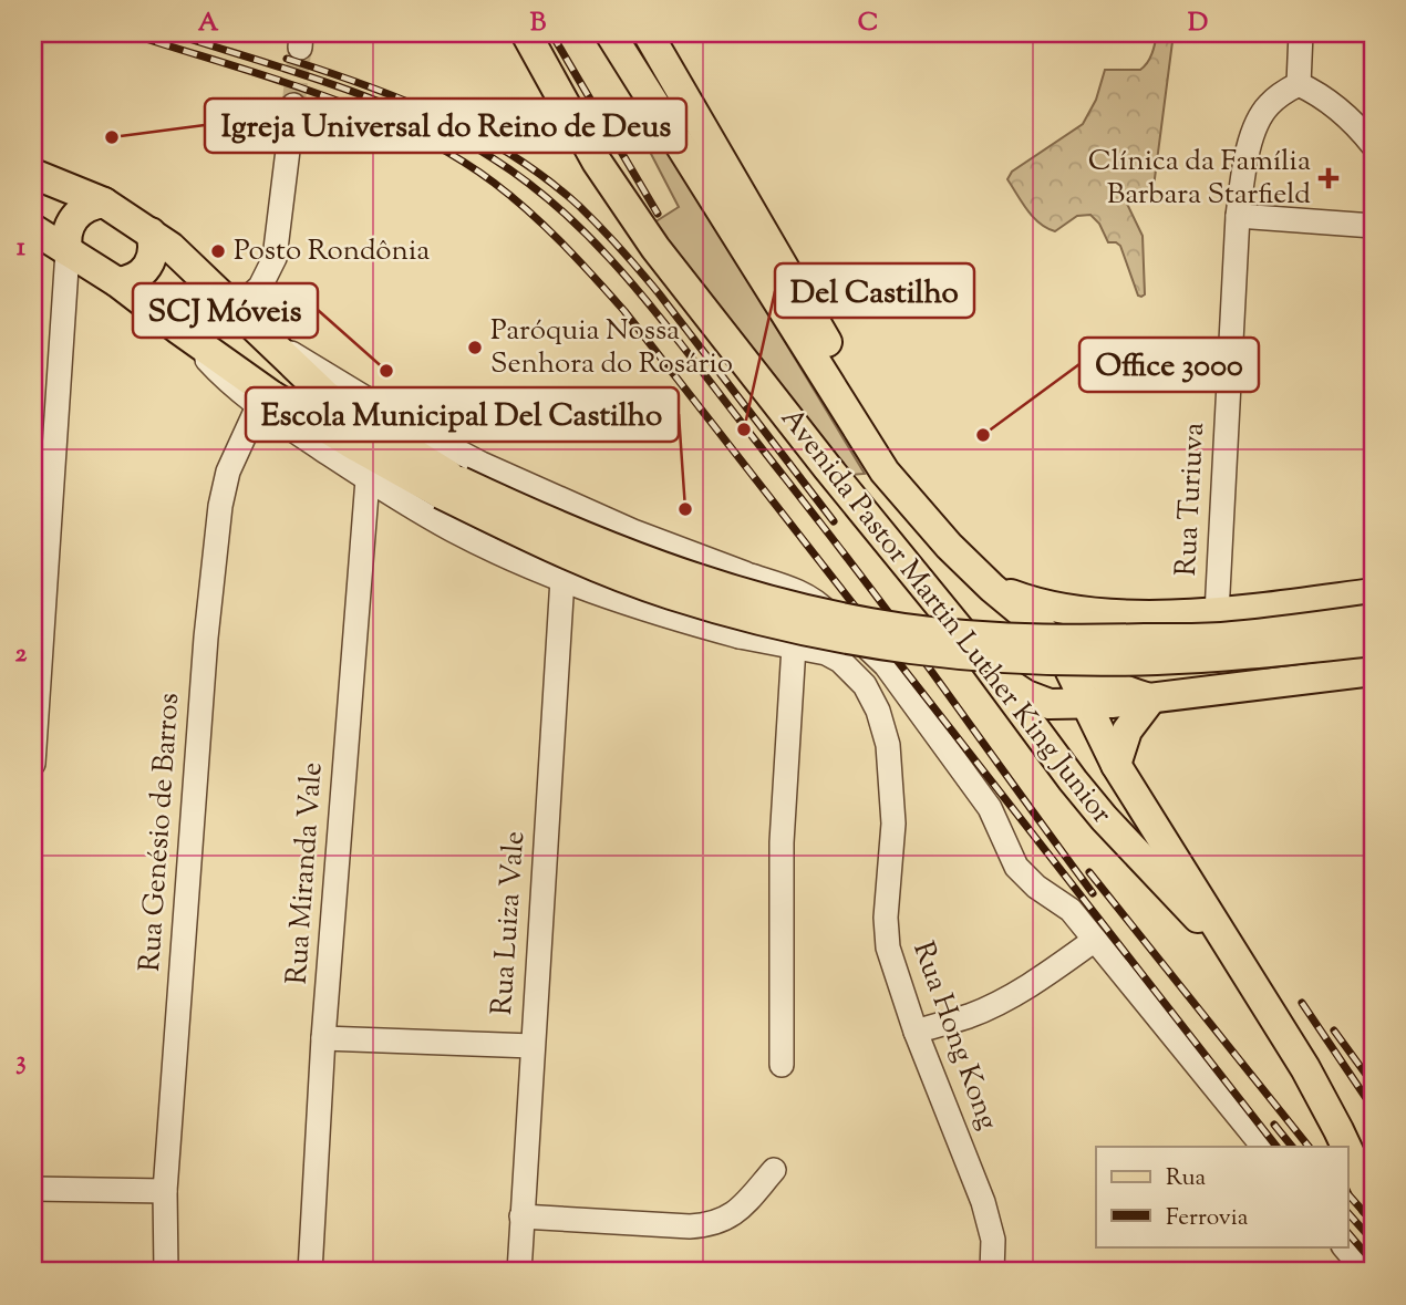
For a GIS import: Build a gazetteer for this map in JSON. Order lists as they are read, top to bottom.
{
  "streets": {
    "main road": ["Avenida Pastor Martin Luther King Junior"],
    "street": [
      "Rua Turiuva",
      "Rua Genésio de Barros",
      "Rua Miranda Vale",
      "Rua Luiza Vale",
      "Rua Hong Kong"
    ]
  },
  "places": {
    "other": [
      "Igreja Universal do Reino de Deus",
      "Posto Rondônia",
      "Paróquia Nossa Senhora do Rosário",
      "SCJ Móveis",
      "Del Castilho",
      "Office 3000",
      "Escola Municipal Del Castilho"
    ],
    "health": ["Clínica da Família Barbara Starfield"]
  },
  "legend": ["Rua", "Ferrovia"],
  "grid": {
    "columns": [
      "A",
      "B",
      "C",
      "D"
    ],
    "rows": ["1", "2", "3"]
  }
}
